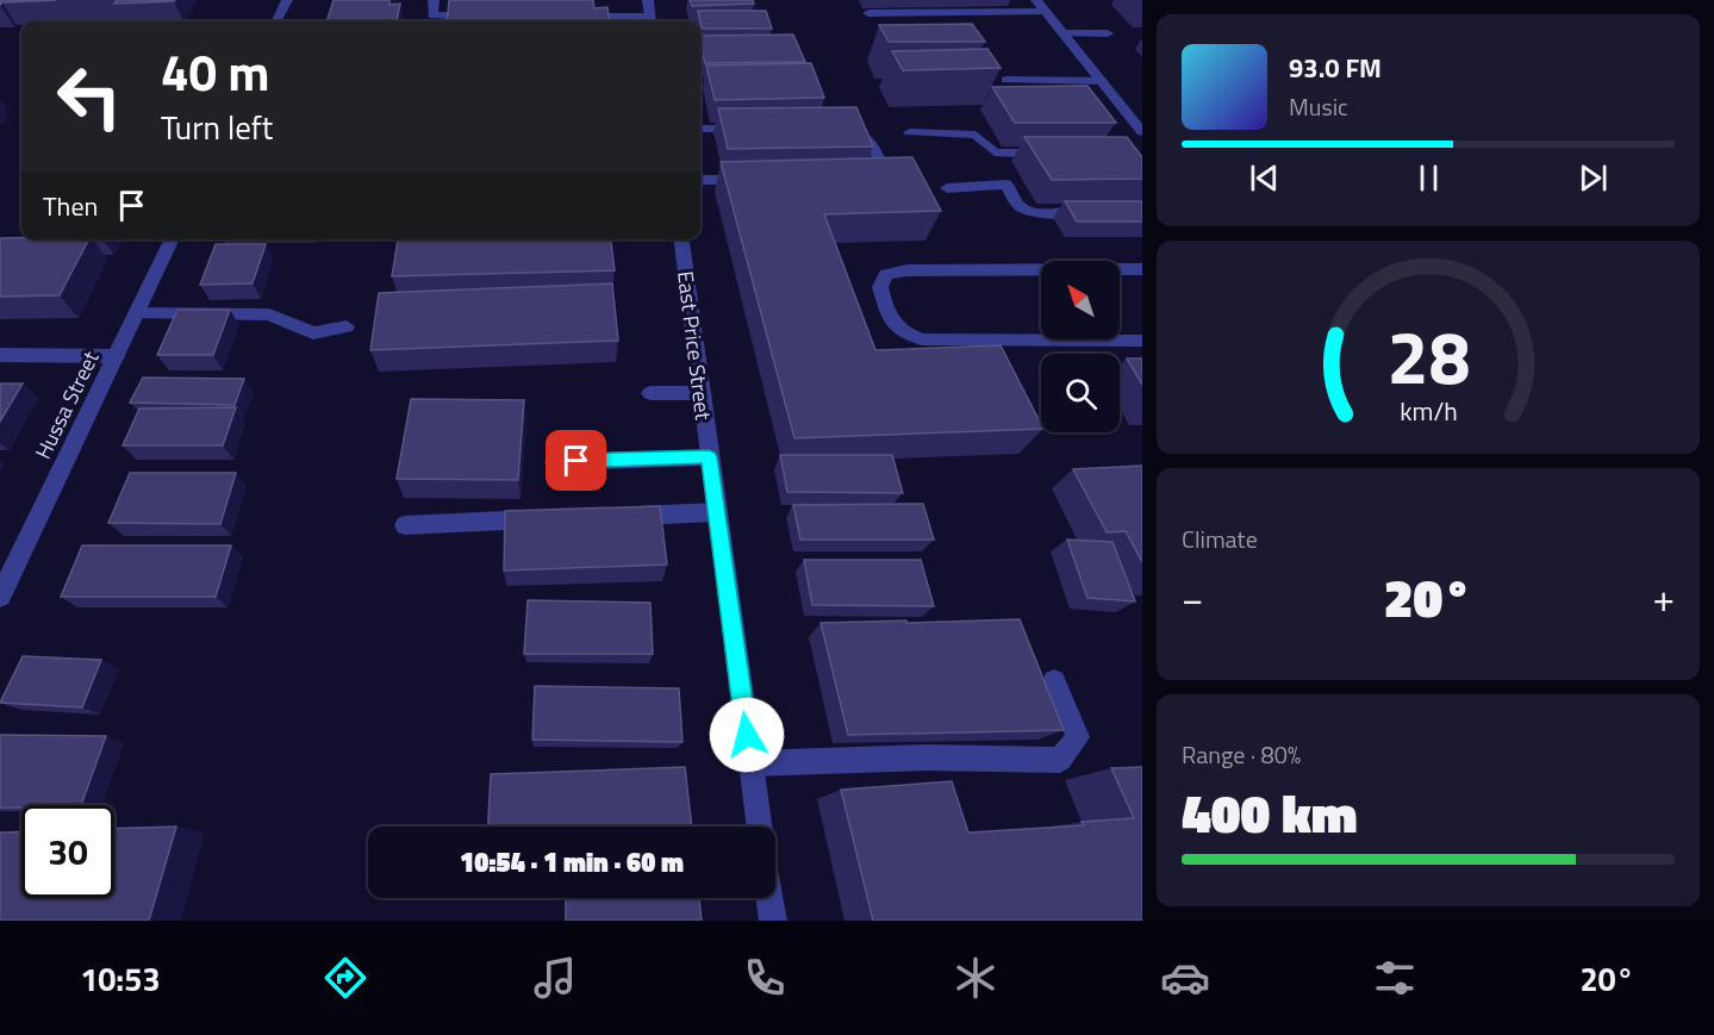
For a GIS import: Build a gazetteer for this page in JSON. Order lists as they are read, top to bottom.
{
  "streets": {
    "street": ["East Price Street", "Hussa Street"]
  },
  "north": "top left",
  "page": {
    "turn": ["40 m", "Turn left"],
    "song": ["93.0 FM", "Music"],
    "then": "Then",
    "tile": [
      "Climate",
      ["Range · 80%", "400 km"]
    ],
    "heat": ["−", "20°", "+"],
    "limit": "30",
    "trip": "10:54 · 1 min · 60 m",
    "tabs": ["10:53", "20°"],
    "gauge": ["28", "km/h"]
  }
}
